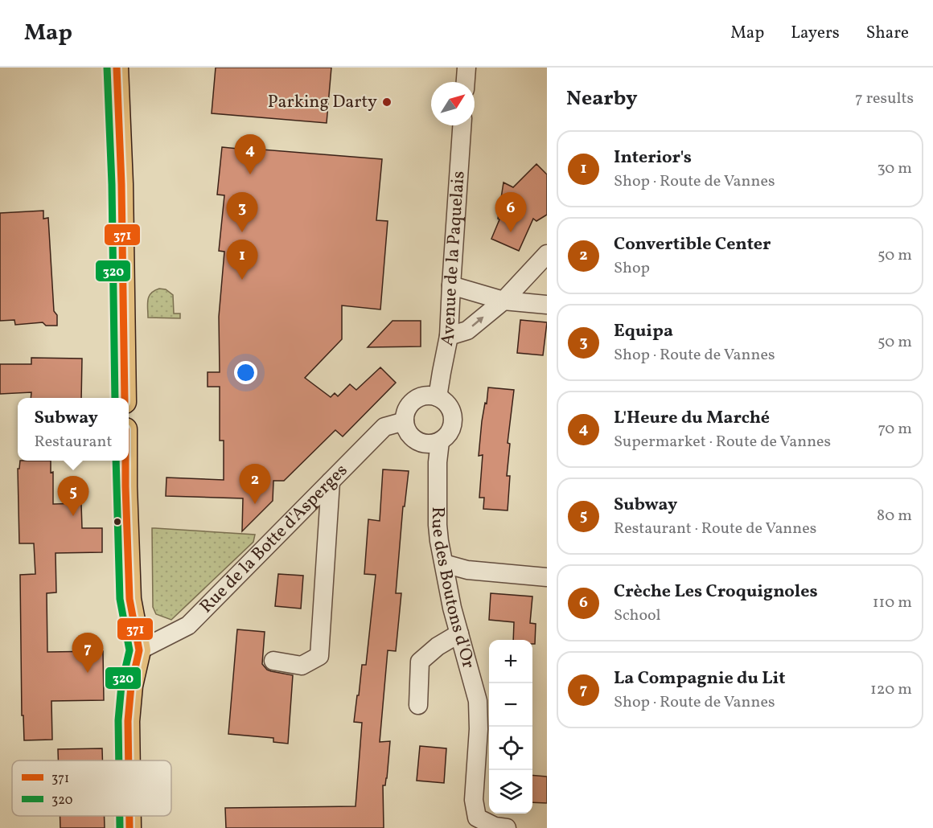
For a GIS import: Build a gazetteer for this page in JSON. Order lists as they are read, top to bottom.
{
  "streets": {
    "street": ["Avenue de la Paquelais", "Rue de la Botte d'Asperges", "Rue des Boutons d'Or"]
  },
  "crossings": [
    ["Avenue de la Paquelais", "Rue de la Botte d'Asperges"],
    ["Avenue de la Paquelais", "Rue des Boutons d'Or"],
    ["Rue de la Botte d'Asperges", "Rue des Boutons d'Or"]
  ],
  "places": ["Parking Darty"],
  "lines": ["transit line 371", "transit line 320"],
  "legend": ["371", "320"],
  "north": "top right",
  "page": {
    "header": "Map",
    "nav": ["Map", "Layers", "Share"],
    "heading": ["Nearby", "7 results"],
    "list": [
      {
        "mark": "1",
        "name": "Interior's",
        "note": "Shop · Route de Vannes",
        "value": "30 m"
      },
      {
        "mark": "2",
        "name": "Convertible Center",
        "note": "Shop",
        "value": "50 m"
      },
      {
        "mark": "3",
        "name": "Equipa",
        "note": "Shop · Route de Vannes",
        "value": "50 m"
      },
      {
        "mark": "4",
        "name": "L'Heure du Marché",
        "note": "Supermarket · Route de Vannes",
        "value": "70 m"
      },
      {
        "mark": "5",
        "name": "Subway",
        "note": "Restaurant · Route de Vannes",
        "value": "80 m"
      },
      {
        "mark": "6",
        "name": "Crèche Les Croquignoles",
        "note": "School",
        "value": "110 m"
      },
      {
        "mark": "7",
        "name": "La Compagnie du Lit",
        "note": "Shop · Route de Vannes",
        "value": "120 m"
      }
    ],
    "pins": [
      "4",
      "3",
      "6",
      "1",
      "2",
      "5",
      "7"
    ],
    "popup": ["Subway", "Restaurant"],
    "map_buttons": ["+", "−"]
  }
}
